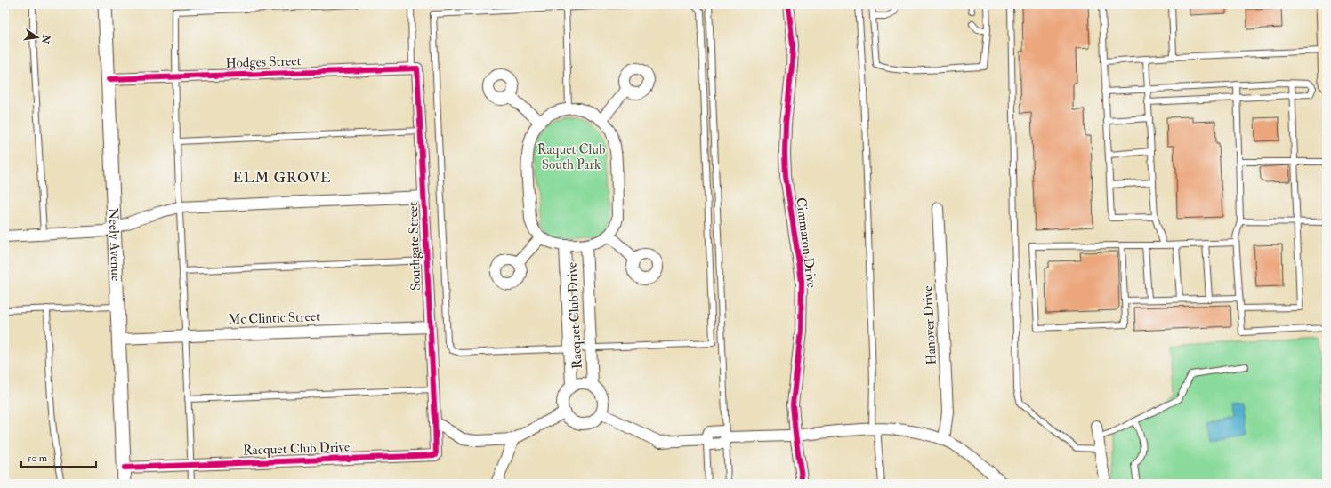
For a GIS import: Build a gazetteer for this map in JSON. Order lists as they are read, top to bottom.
{
  "streets": {
    "street": [
      "Hodges Street",
      "Cimmaron Drive",
      "Neely Avenue",
      "Southgate Street",
      "Racquet Club Drive",
      "Mc Clintic Street",
      "Hanover Drive"
    ]
  },
  "crossings": [
    ["Hodges Street", "Neely Avenue"],
    ["Hodges Street", "Southgate Street"],
    ["Neely Avenue", "Racquet Club Drive"],
    ["Neely Avenue", "Mc Clintic Street"],
    ["Southgate Street", "Racquet Club Drive"],
    ["Southgate Street", "Mc Clintic Street"]
  ],
  "districts": ["ELM GROVE"],
  "parks": ["Raquet Club South Park"],
  "scale_bar": "50 m",
  "north": "right"
}
